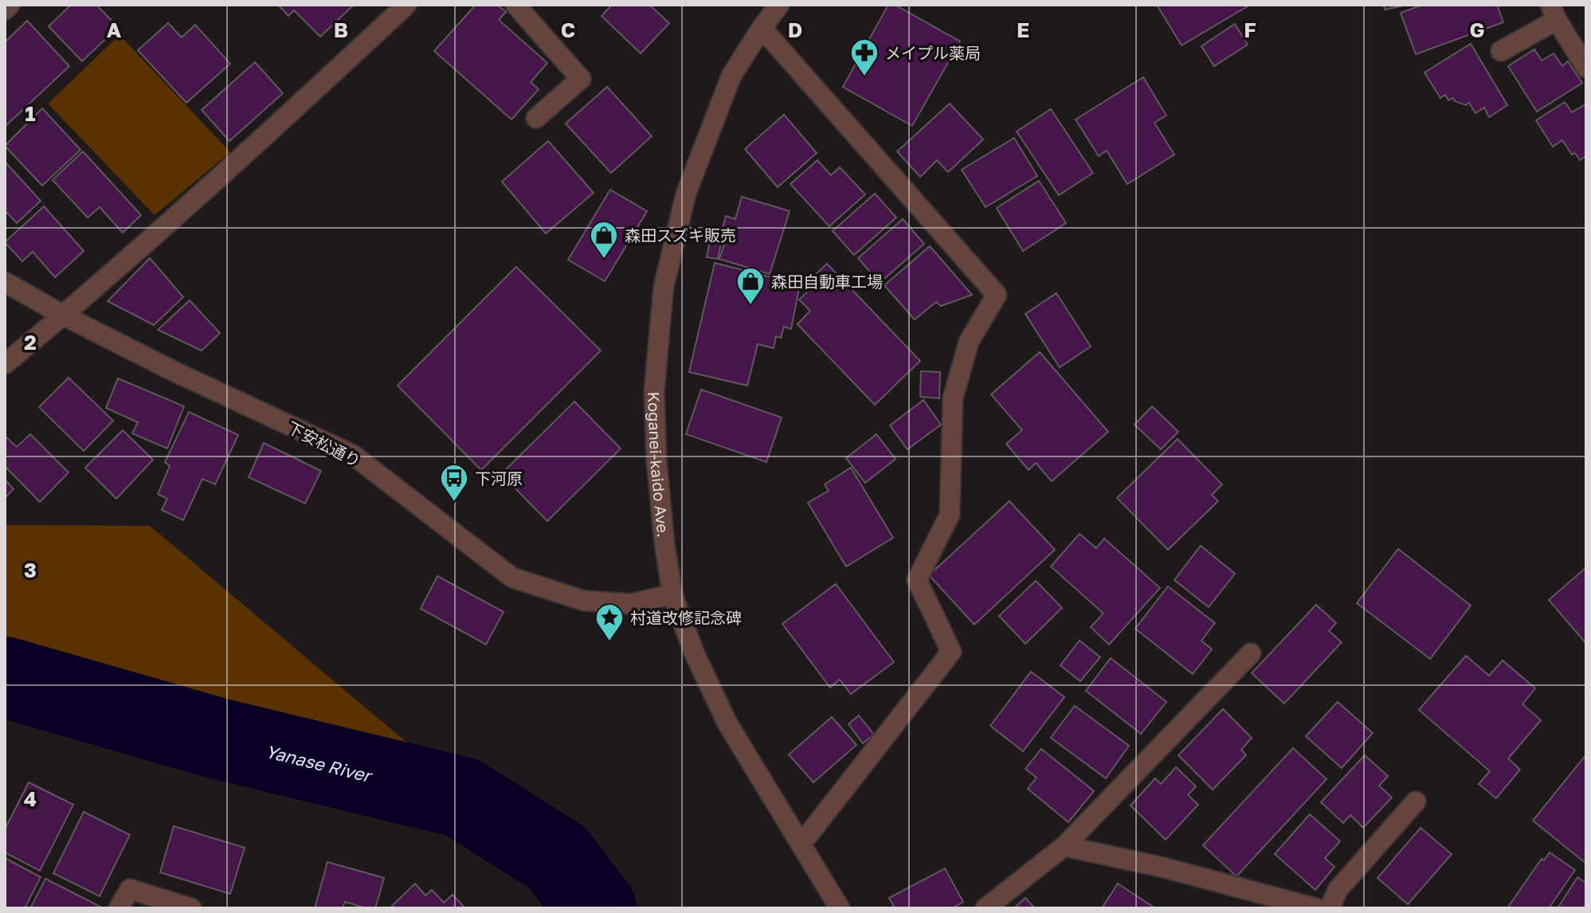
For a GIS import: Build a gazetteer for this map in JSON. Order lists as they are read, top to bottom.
{
  "streets": {
    "street": ["下安松通り", "Koganei-kaido Ave."]
  },
  "crossings": [
    ["下安松通り", "Koganei-kaido Ave."]
  ],
  "water": ["Yanase River"],
  "places": {
    "pharmacy": ["メイプル薬局"],
    "shop": ["森田スズキ販売", "森田自動車工場"],
    "bus stop": ["下河原"],
    "place": ["村道改修記念碑"]
  },
  "grid": {
    "columns": [
      "A",
      "B",
      "C",
      "D",
      "E",
      "F",
      "G"
    ],
    "rows": [
      "1",
      "2",
      "3",
      "4"
    ]
  }
}
